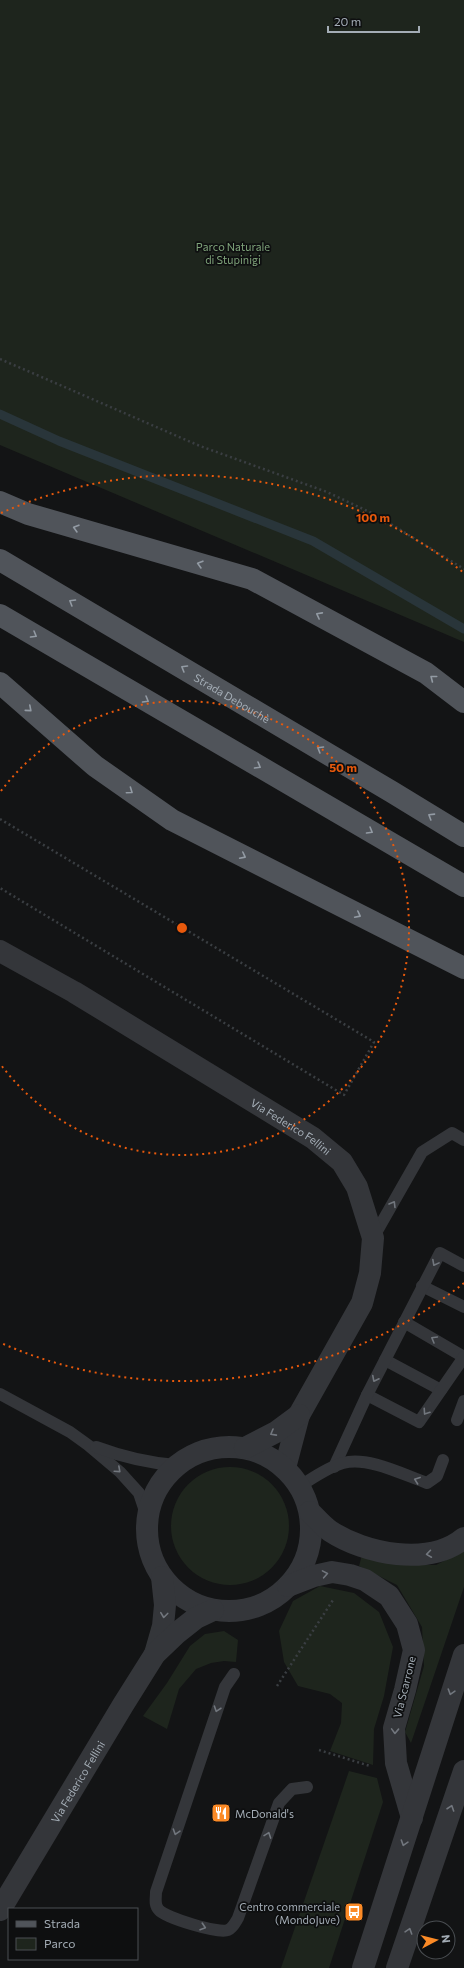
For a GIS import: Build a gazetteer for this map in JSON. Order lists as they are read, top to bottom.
{
  "streets": {
    "main road": ["Strada Debouchè"],
    "street": ["Via Federico Fellini", "Via Scarrone"]
  },
  "parks": ["Parco Naturale di Stupinigi"],
  "places": {
    "restaurant": ["McDonald's"],
    "bus stop": ["Centro commerciale (MondoJuve)"]
  },
  "legend": ["Strada", "Parco"],
  "scale_bar": "20 m",
  "north": "right",
  "rings": ["100 m", "50 m"]
}
